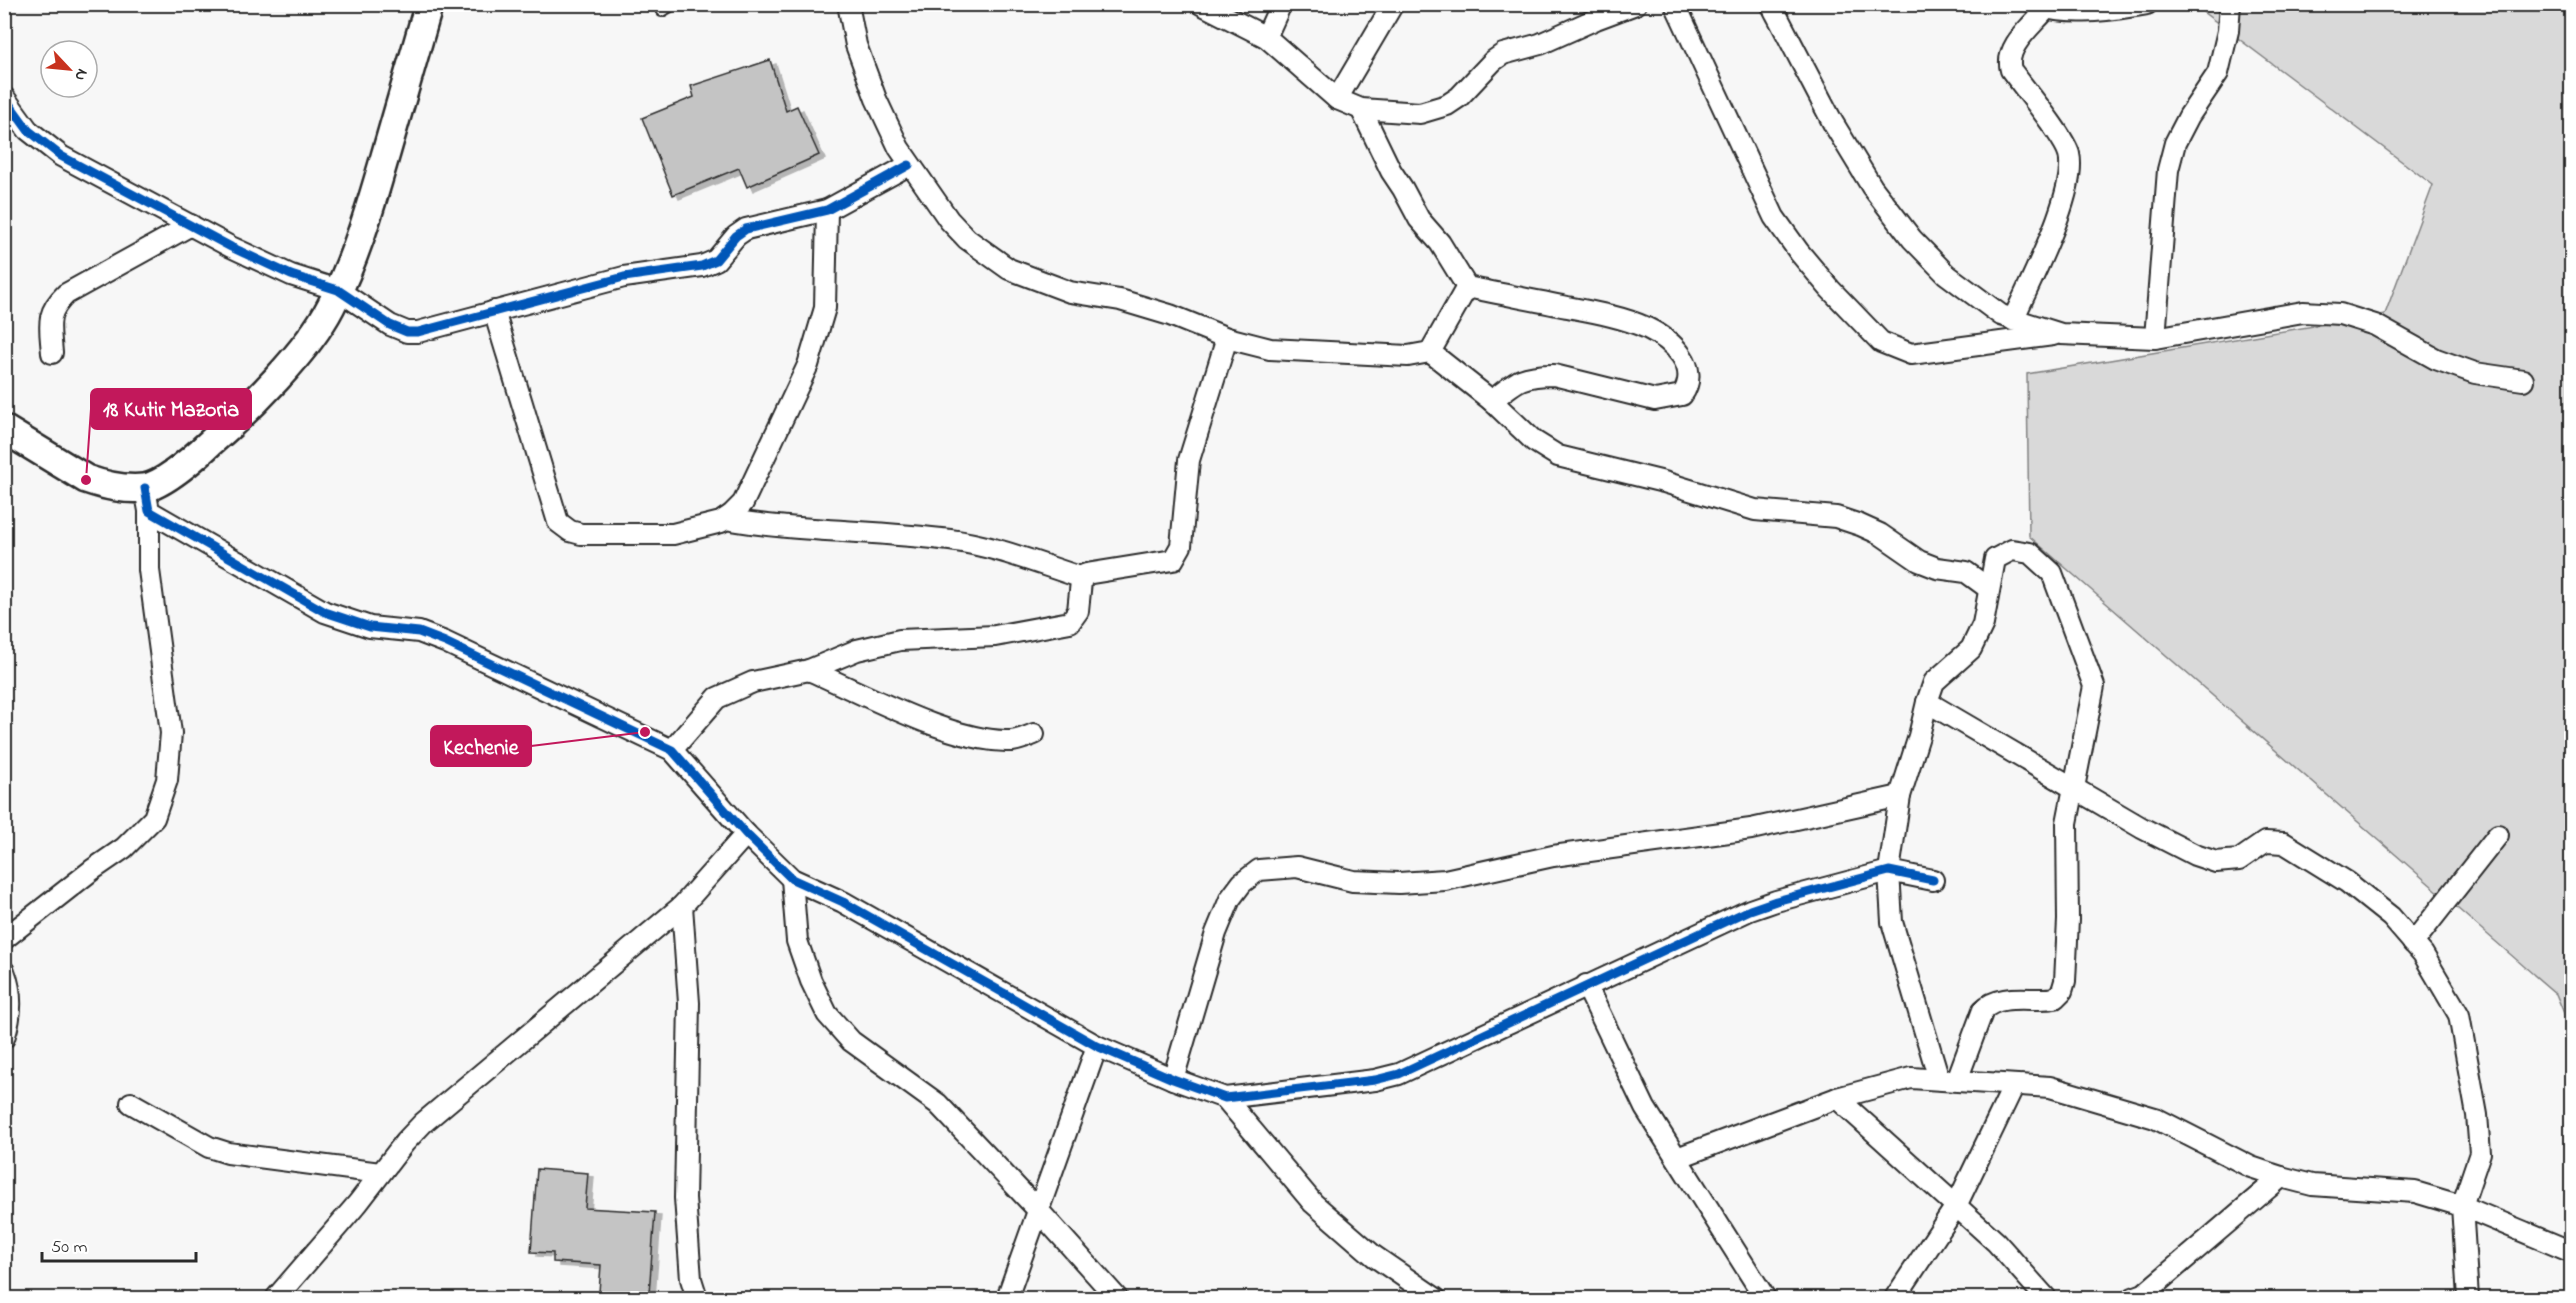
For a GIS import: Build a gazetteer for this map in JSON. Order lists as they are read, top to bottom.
{
  "places": ["18 Kutir Mazoria", "Kechenie"],
  "scale_bar": "50 m",
  "north": "bottom right"
}
